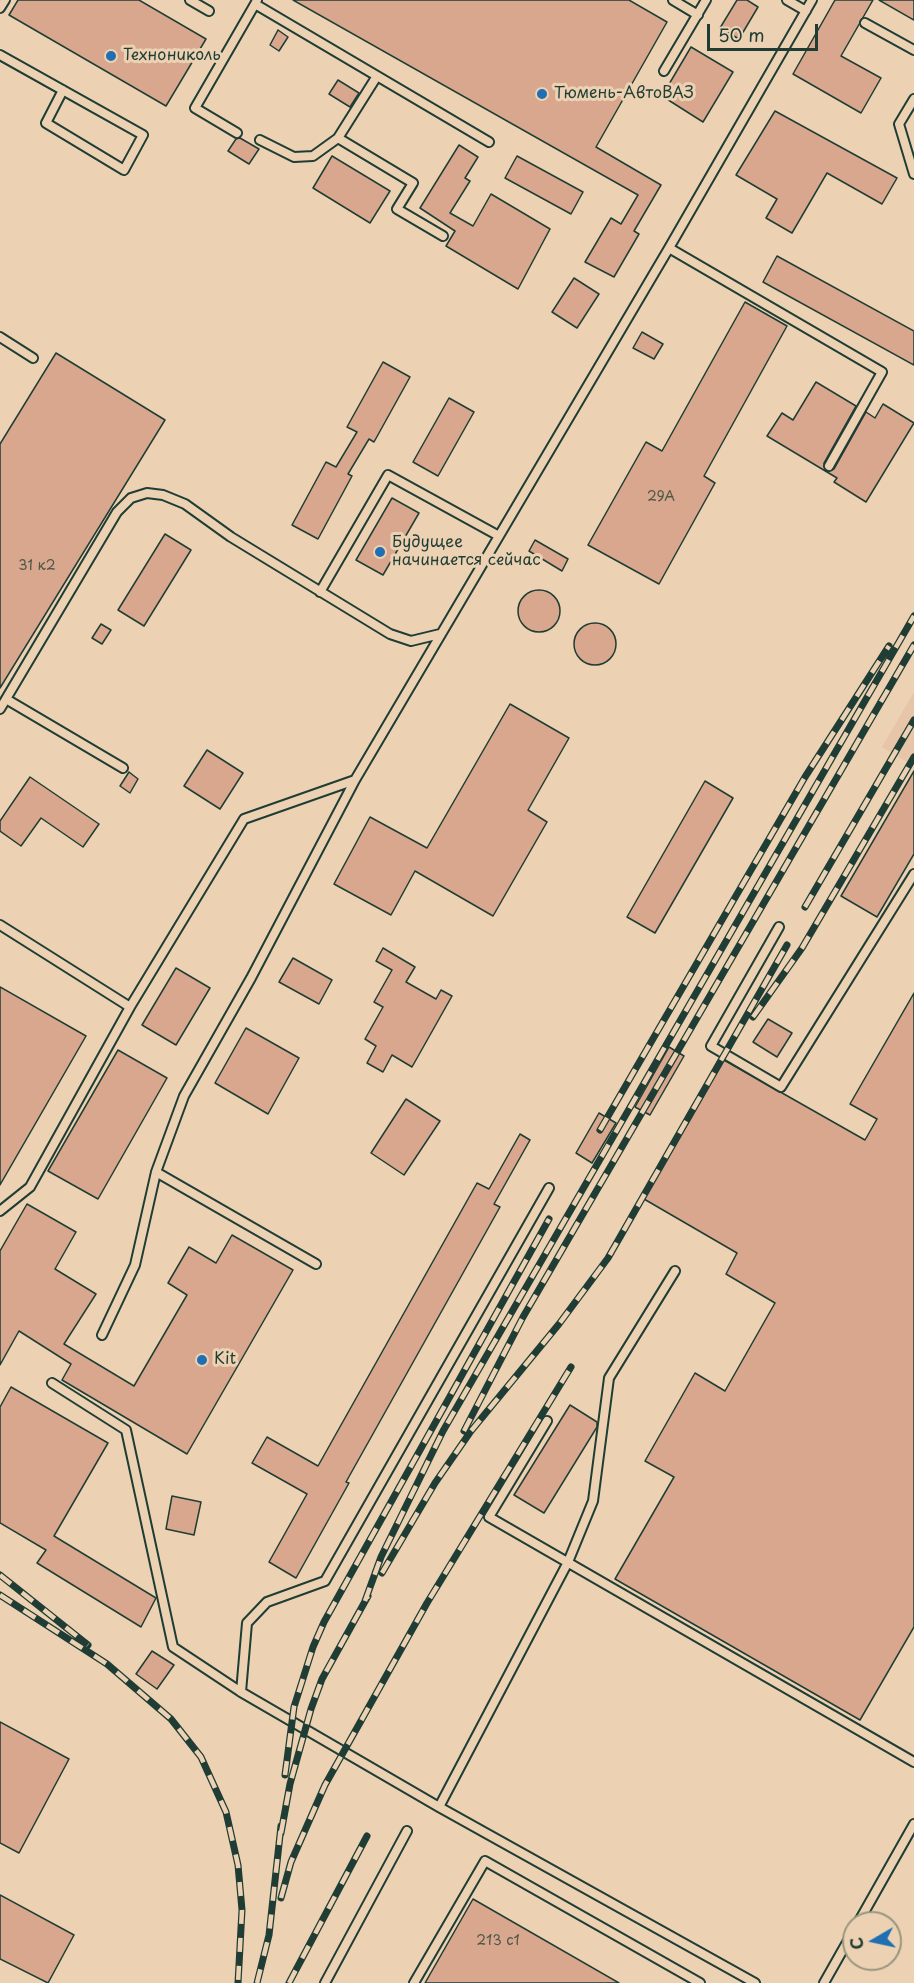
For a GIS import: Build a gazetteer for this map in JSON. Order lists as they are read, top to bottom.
{
  "places": [
    "Технониколь",
    "Тюмень-АвтоВАЗ",
    "Будущее начинается сейчас",
    "Kit"
  ],
  "house_numbers": ["29А", "31 к2", "213 с1"],
  "scale_bar": "50 m",
  "north": "left"
}
